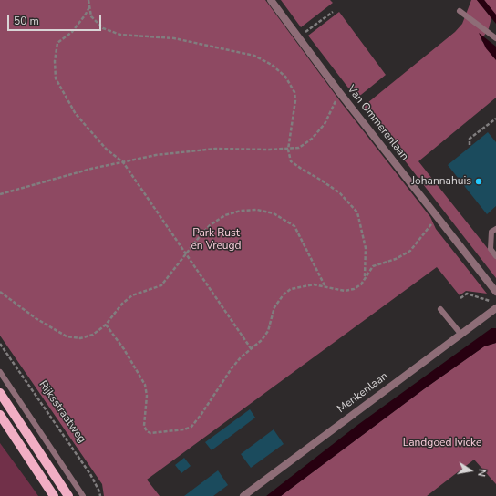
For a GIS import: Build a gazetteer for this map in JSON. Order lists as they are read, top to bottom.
{
  "streets": {
    "street": ["Van Ommerenlaan", "Menkenlaan"],
    "path": ["Rijksstraatweg"]
  },
  "parks": ["Park Rust en Vreugd", "Landgoed Ivicke"],
  "places": ["Johannahuis"],
  "scale_bar": "50 m",
  "north": "right"
}
